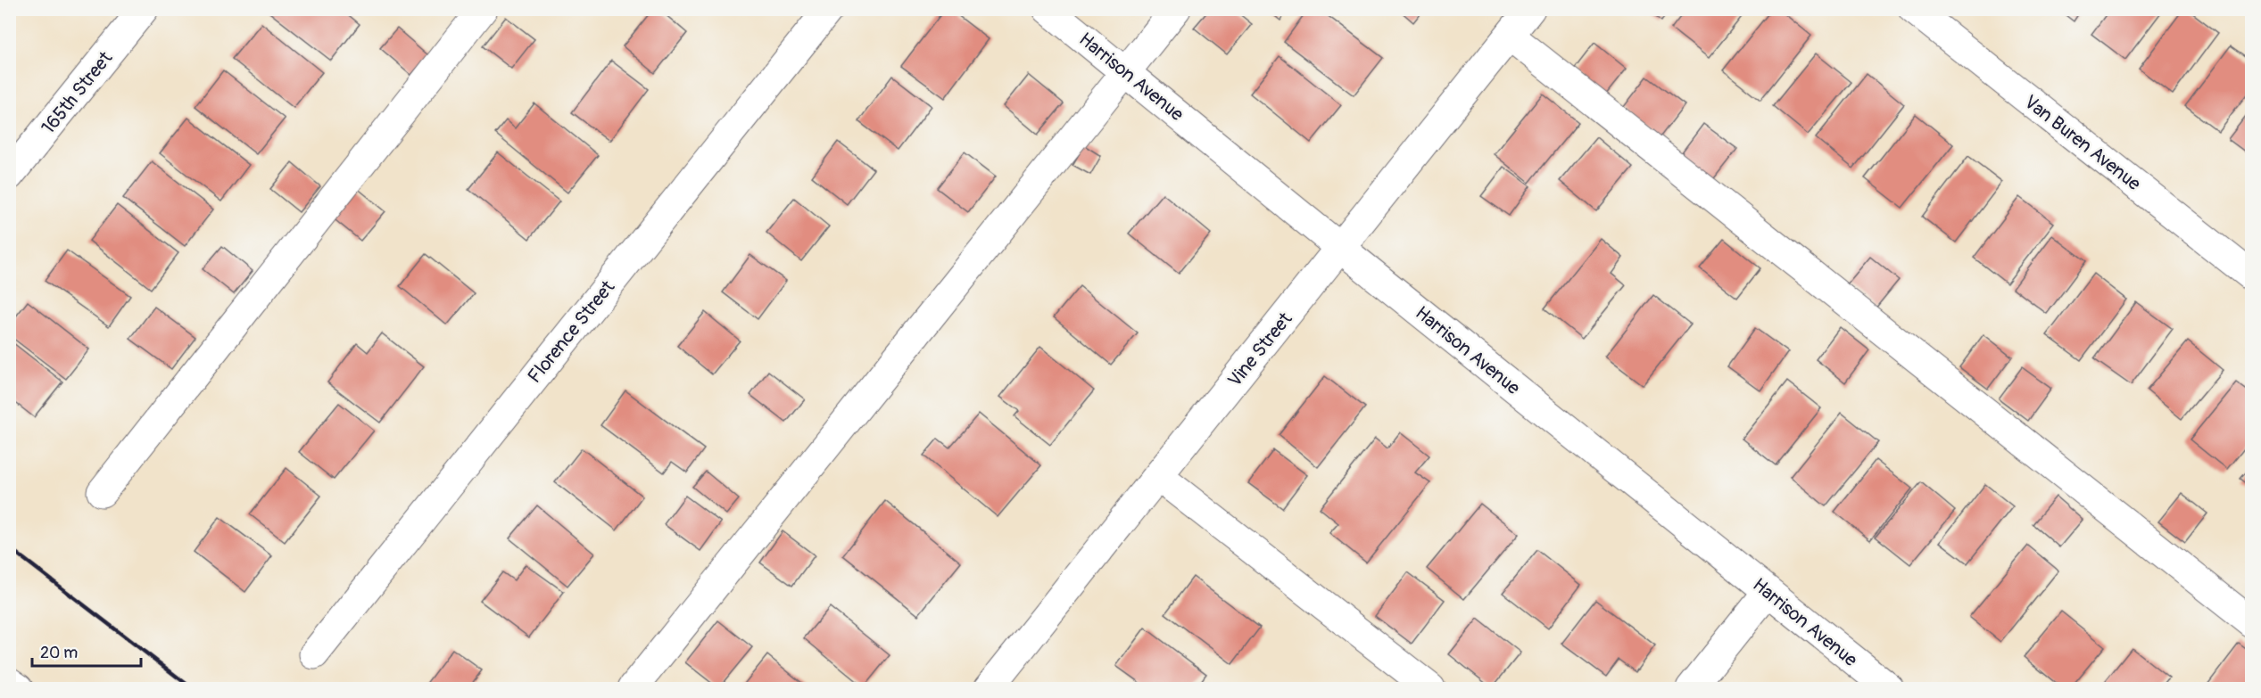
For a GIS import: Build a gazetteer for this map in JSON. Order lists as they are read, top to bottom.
{
  "streets": {
    "street": [
      "Harrison Avenue",
      "165th Street",
      "Van Buren Avenue",
      "Florence Street",
      "Vine Street"
    ]
  },
  "crossings": [
    ["Harrison Avenue", "Vine Street"]
  ],
  "scale_bar": "20 m"
}
